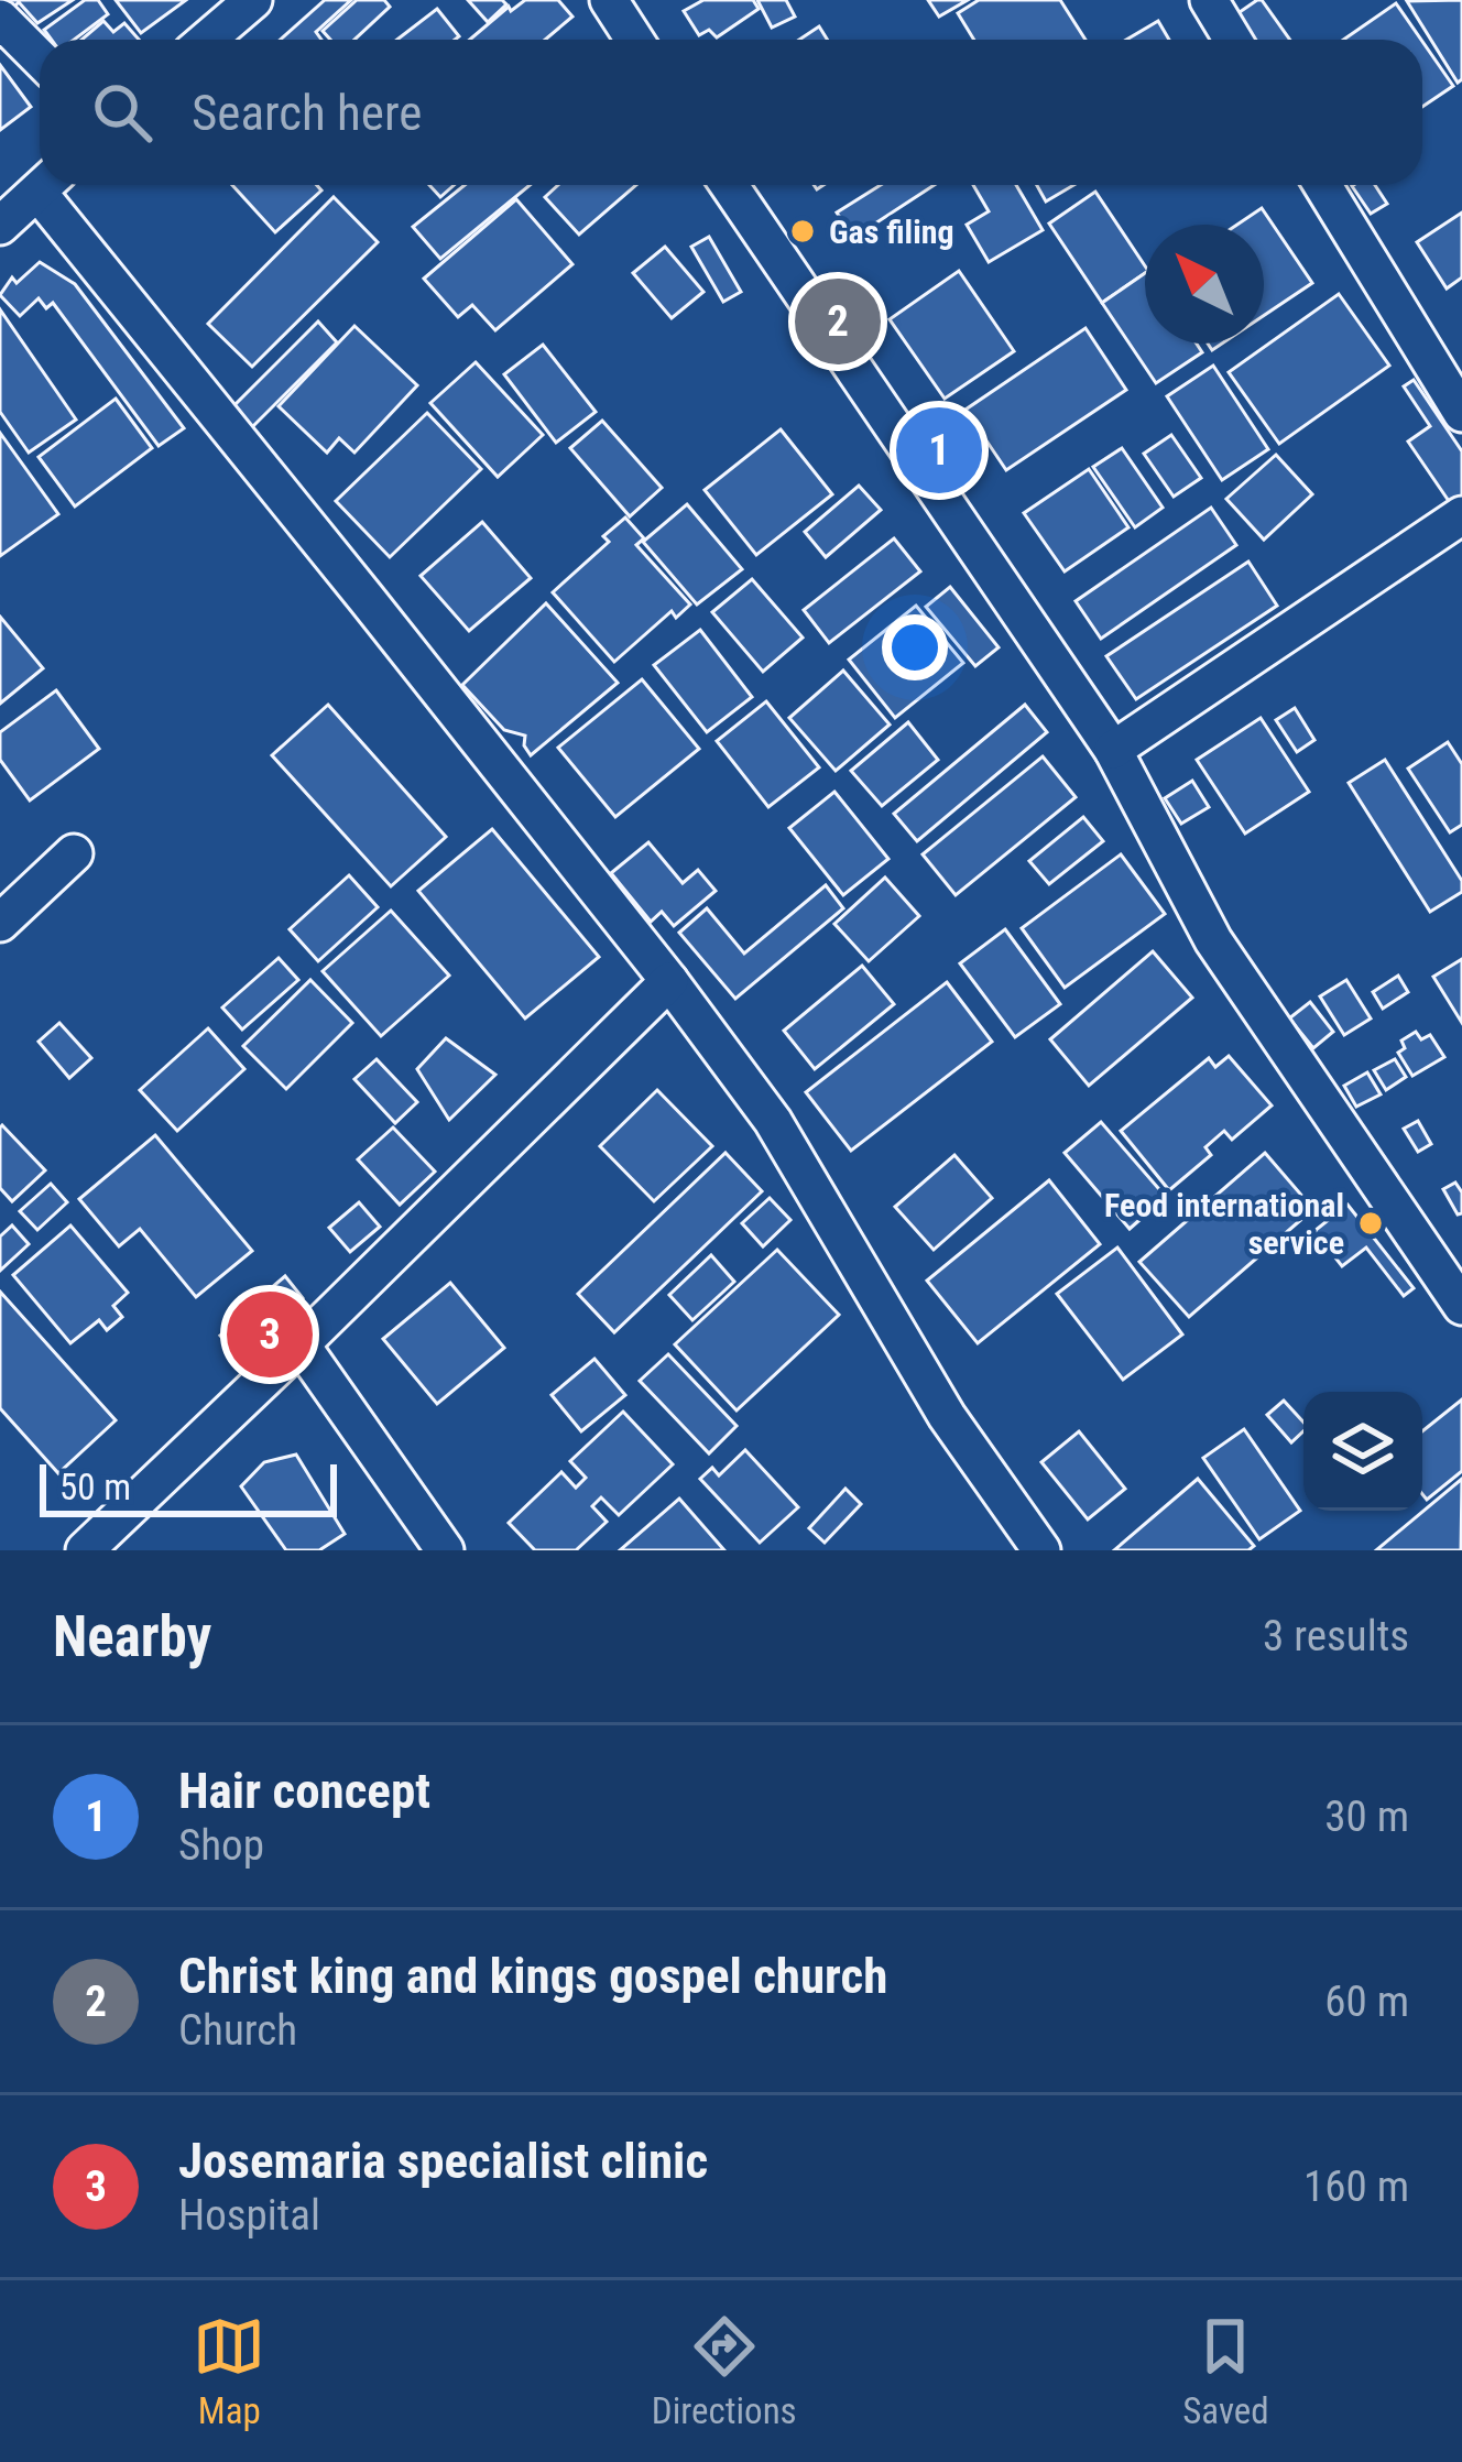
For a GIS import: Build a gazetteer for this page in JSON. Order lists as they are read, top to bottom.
{
  "places": ["Gas filing", "Feod international service"],
  "scale_bar": "50 m",
  "north": "top left",
  "page": {
    "search": "Search here",
    "pins": ["2", "1", "3"],
    "scale": "50 m",
    "heading": ["Nearby", "3 results"],
    "list": [
      {
        "mark": "1",
        "name": "Hair concept",
        "note": "Shop",
        "value": "30 m"
      },
      {
        "mark": "2",
        "name": "Christ king and kings gospel church",
        "note": "Church",
        "value": "60 m"
      },
      {
        "mark": "3",
        "name": "Josemaria specialist clinic",
        "note": "Hospital",
        "value": "160 m"
      }
    ],
    "nav": ["Map", "Directions", "Saved"]
  }
}
